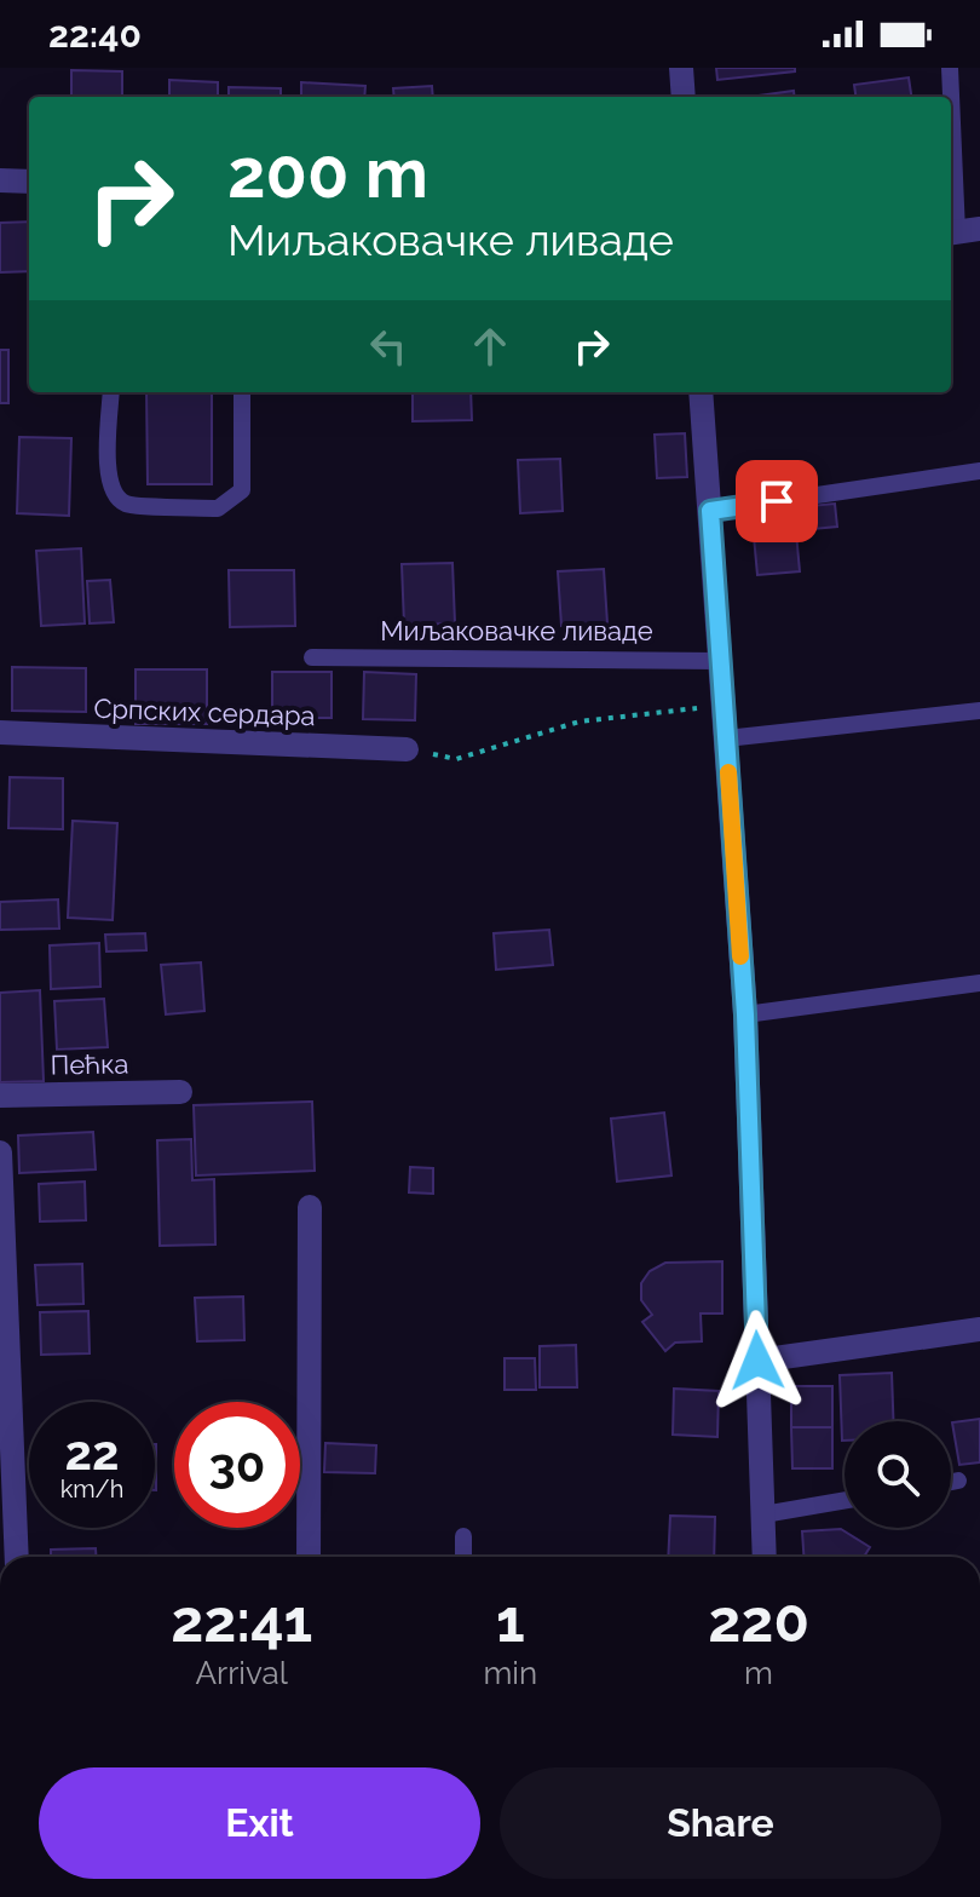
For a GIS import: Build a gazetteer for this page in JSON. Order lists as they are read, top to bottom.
{
  "streets": {
    "street": ["Српских сердара", "Пећка"],
    "lane": ["Миљаковачке ливаде"]
  },
  "page": {
    "status": "22:40",
    "turn": ["200 m", "Миљаковачке ливаде"],
    "speed": "22 km/h",
    "limit": "30",
    "eta": [
      "22:41",
      "Arrival",
      "1",
      "min",
      "220",
      "m"
    ],
    "buttons": ["Exit", "Share"]
  }
}
